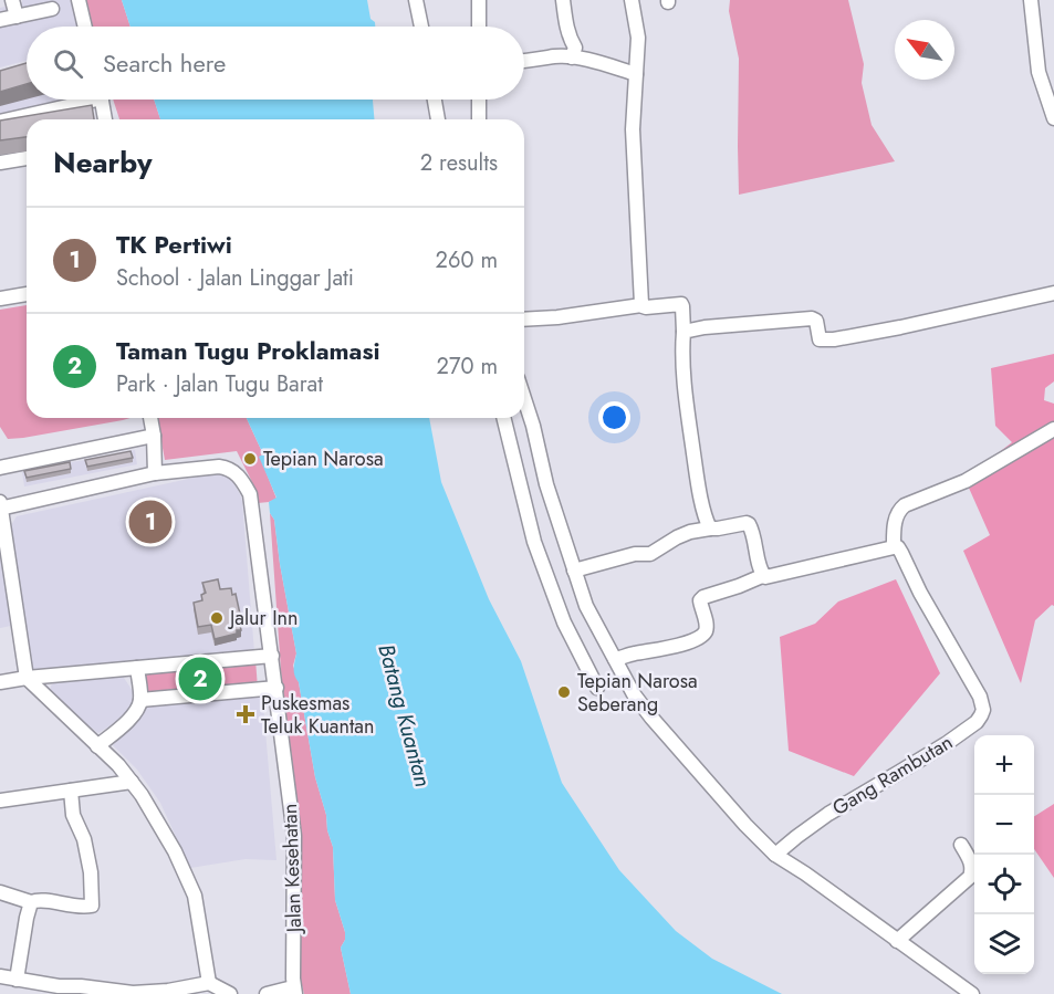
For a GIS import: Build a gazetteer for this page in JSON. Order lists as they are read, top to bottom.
{
  "streets": {
    "street": ["Gang Rambutan", "Jalan Kesehatan"]
  },
  "water": ["Batang Kuantan"],
  "places": {
    "other": ["Tepian Narosa", "Jalur Inn", "Tepian Narosa Seberang"],
    "health": ["Puskesmas Teluk Kuantan"]
  },
  "north": "top left",
  "page": {
    "search": "Search here",
    "heading": ["Nearby", "2 results"],
    "list": [
      {
        "mark": "1",
        "name": "TK Pertiwi",
        "note": "School · Jalan Linggar Jati",
        "value": "260 m"
      },
      {
        "mark": "2",
        "name": "Taman Tugu Proklamasi",
        "note": "Park · Jalan Tugu Barat",
        "value": "270 m"
      }
    ],
    "pins": ["1", "2"],
    "map_buttons": ["+", "−"]
  }
}
